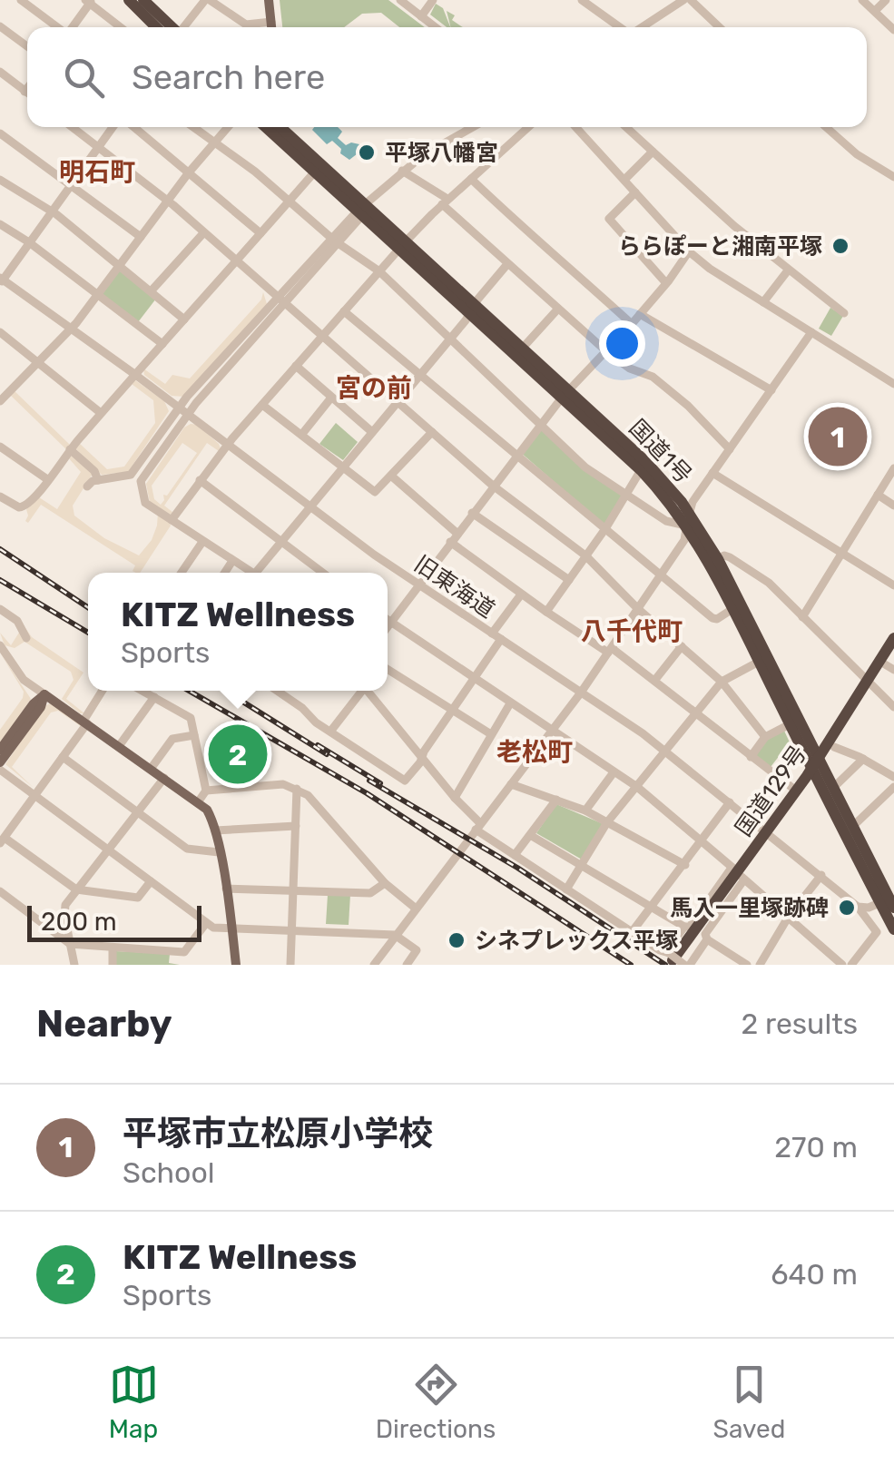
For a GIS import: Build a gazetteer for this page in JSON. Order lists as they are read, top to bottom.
{
  "streets": {
    "highway": ["国道1号", "国道129号"],
    "street": ["旧東海道"]
  },
  "crossings": [
    ["国道1号", "国道129号"],
    ["旧東海道", "国道129号"]
  ],
  "districts": [
    "明石町",
    "宮の前",
    "八千代町",
    "老松町"
  ],
  "places": [
    "平塚八幡宮",
    "ららぽーと湘南平塚",
    "馬入一里塚跡碑",
    "シネプレックス平塚"
  ],
  "scale_bar": "200 m",
  "page": {
    "search": "Search here",
    "pins": ["1", "2"],
    "popup": ["KITZ Wellness", "Sports"],
    "scale": "200 m",
    "heading": ["Nearby", "2 results"],
    "list": [
      {
        "mark": "1",
        "name": "平塚市立松原小学校",
        "note": "School",
        "value": "270 m"
      },
      {
        "mark": "2",
        "name": "KITZ Wellness",
        "note": "Sports",
        "value": "640 m"
      }
    ],
    "nav": ["Map", "Directions", "Saved"]
  }
}
